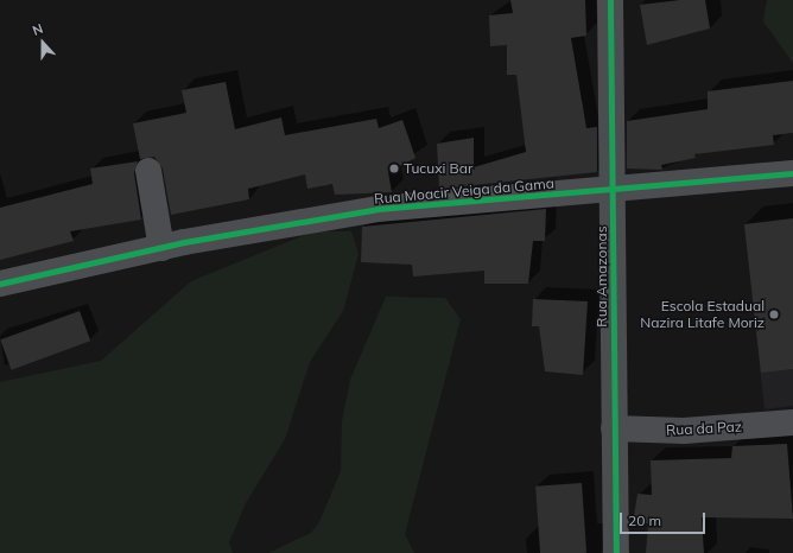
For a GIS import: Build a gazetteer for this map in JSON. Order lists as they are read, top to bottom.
{
  "streets": {
    "street": ["Rua Moacir Veiga da Gama", "Rua Amazonas", "Rua da Paz"]
  },
  "crossings": [
    ["Rua Moacir Veiga da Gama", "Rua Amazonas"],
    ["Rua Amazonas", "Rua da Paz"]
  ],
  "places": ["Tucuxi Bar", "Escola Estadual Nazira Litafe Moriz"],
  "scale_bar": "20 m",
  "north": "top"
}
